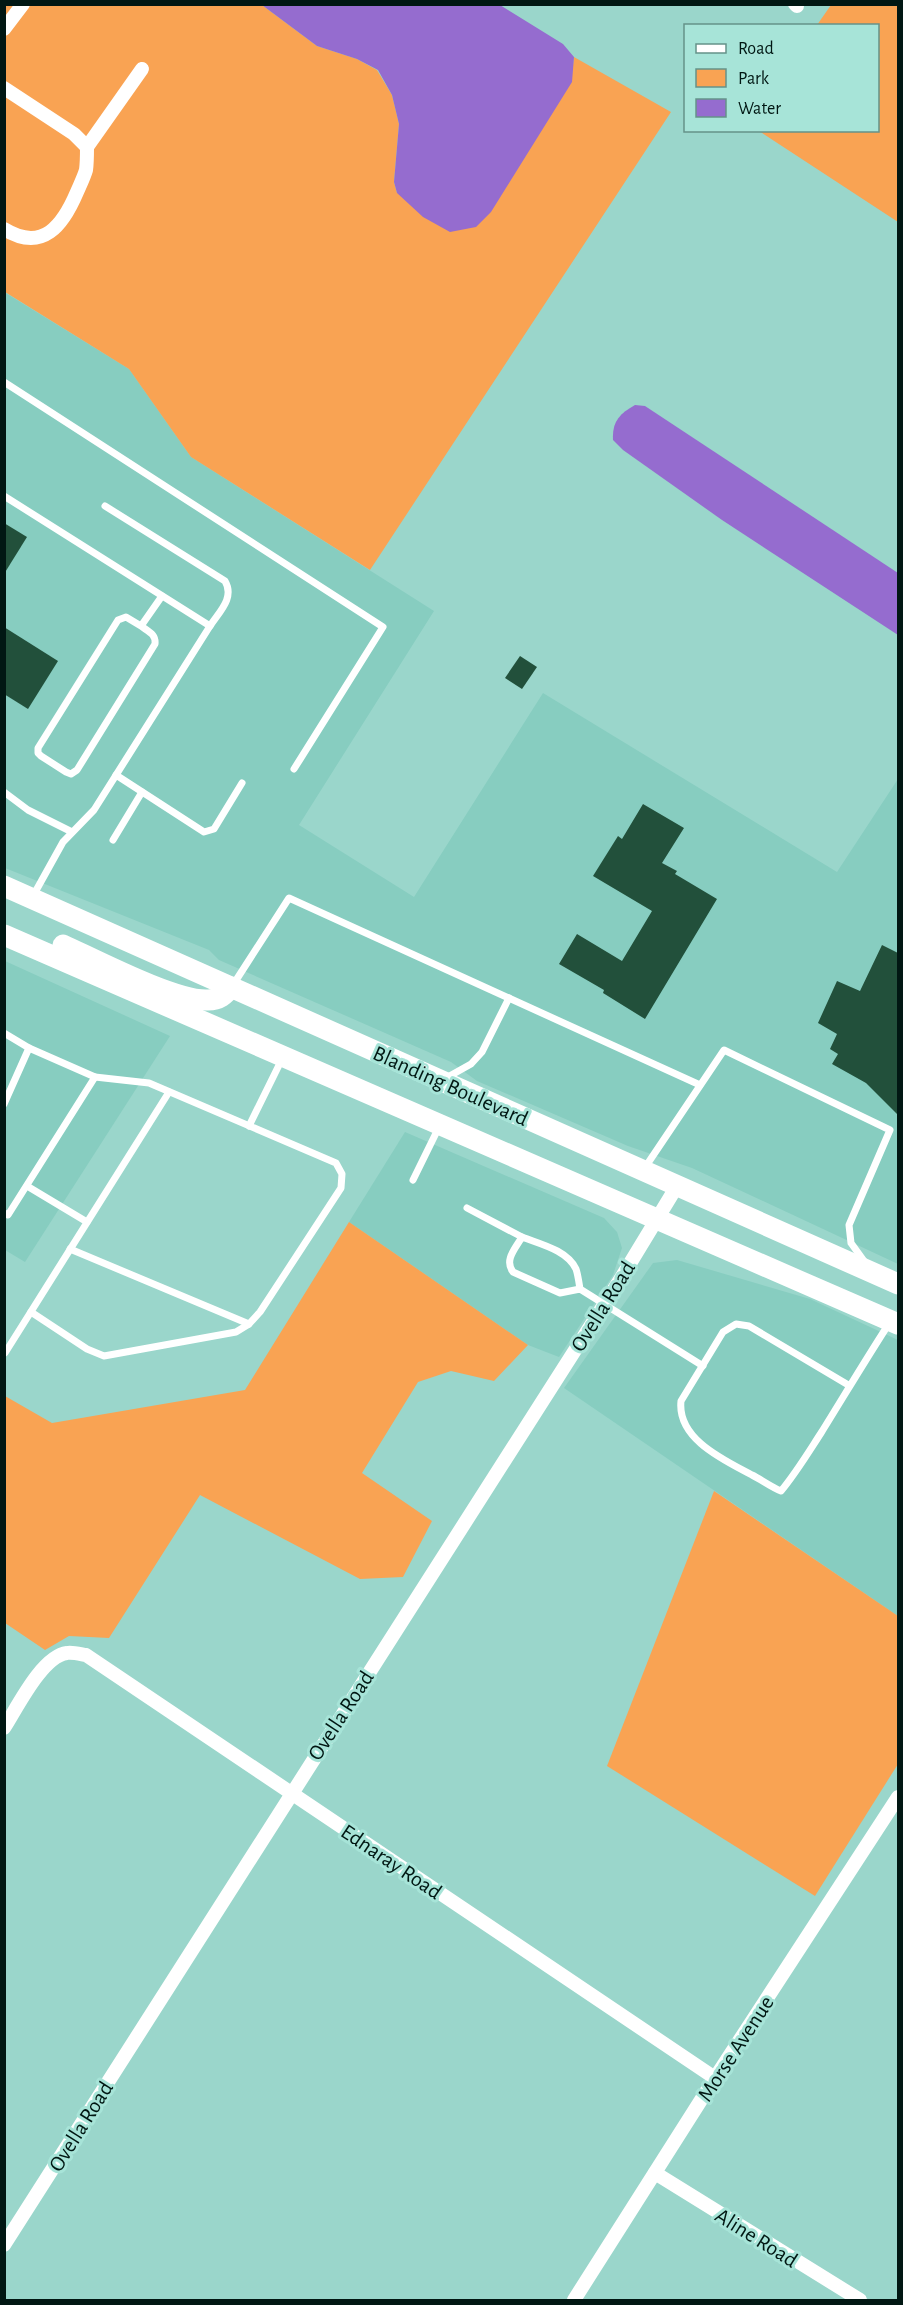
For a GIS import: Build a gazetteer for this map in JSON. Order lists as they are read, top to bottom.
{
  "streets": {
    "main road": ["Blanding Boulevard"],
    "street": [
      "Ovella Road",
      "Ednaray Road",
      "Morse Avenue",
      "Aline Road"
    ]
  },
  "crossings": [
    ["Blanding Boulevard", "Ovella Road"],
    ["Ovella Road", "Ednaray Road"],
    ["Ednaray Road", "Morse Avenue"],
    ["Morse Avenue", "Aline Road"]
  ],
  "legend": ["Road", "Park", "Water"]
}
